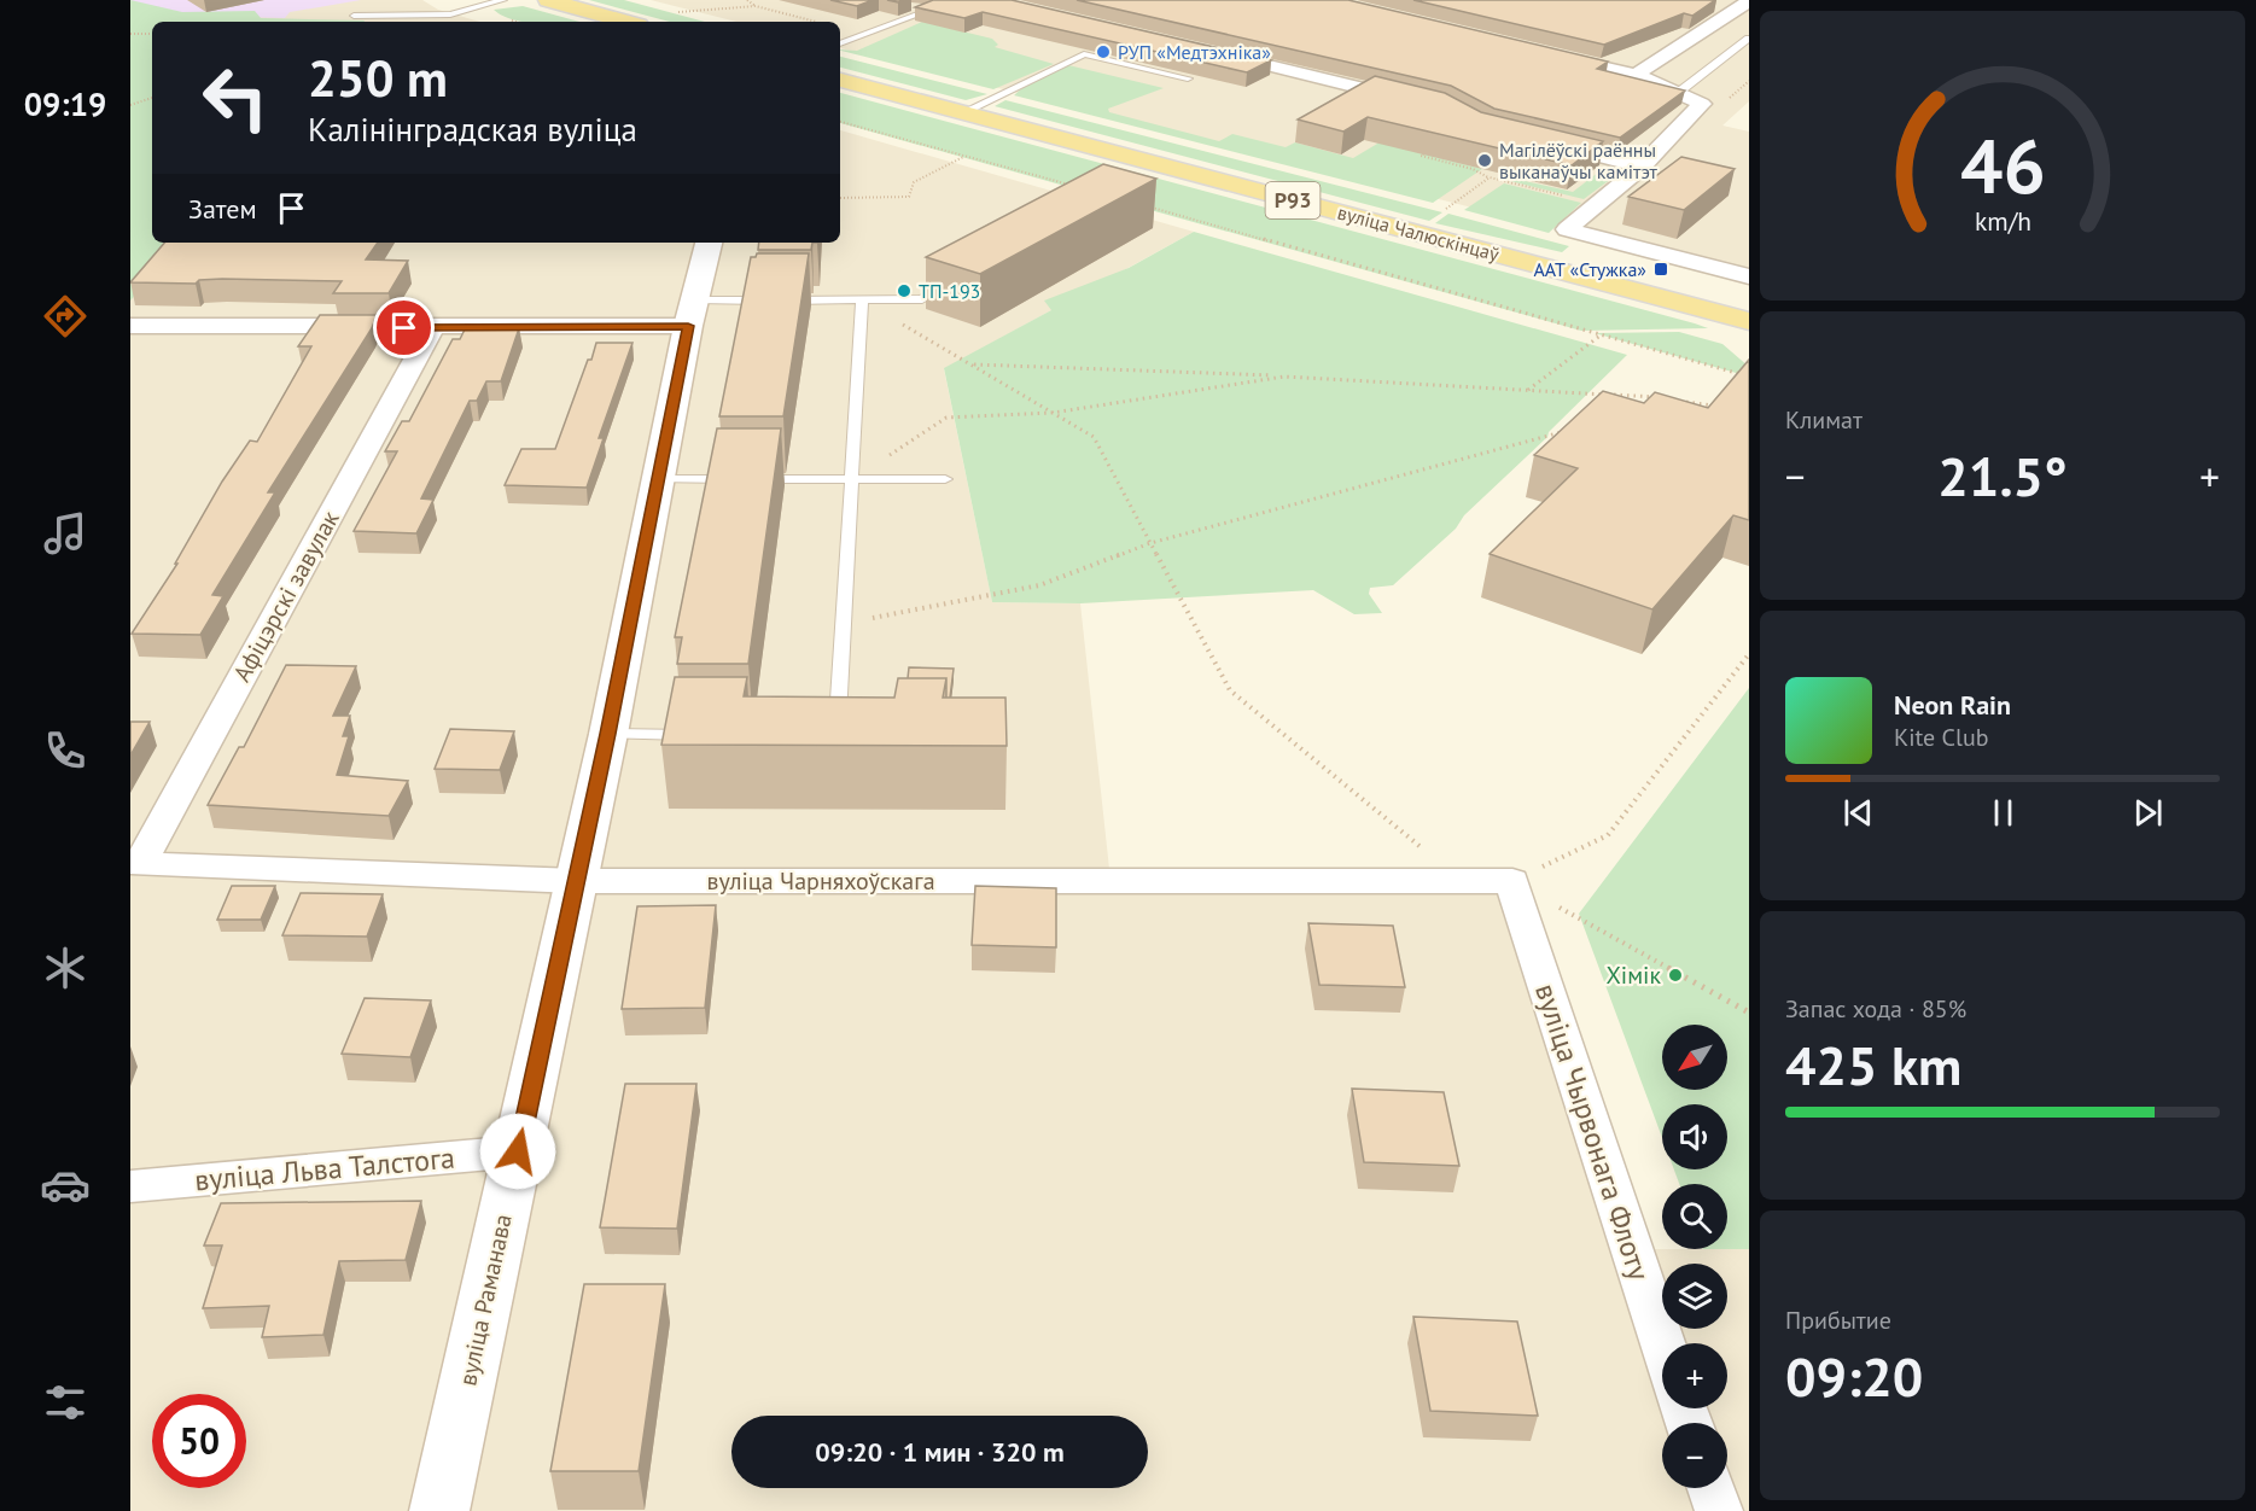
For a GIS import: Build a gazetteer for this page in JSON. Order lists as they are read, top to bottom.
{
  "streets": {
    "main road": ["Р93", "вуліца Чалюскінцаў", "вуліца Раманава"],
    "street": [
      "Афіцэрскі завулак",
      "вуліца Чарняхоўскага",
      "вуліца Чырвонага Флоту",
      "вуліца Льва Талстога"
    ]
  },
  "crossings": [
    ["Афіцэрскі завулак", "вуліца Чарняхоўскага"],
    ["вуліца Чарняхоўскага", "вуліца Чырвонага Флоту"],
    ["вуліца Чарняхоўскага", "вуліца Раманава"],
    ["вуліца Льва Талстога", "вуліца Раманава"]
  ],
  "places": {
    "other": [
      "РУП «Медтэхніка»",
      "Магілёўскі раённы выканаўчы камітэт",
      "ТП-193",
      "Хімік"
    ],
    "transit": ["ААТ «Стужка»"]
  },
  "north": "bottom left",
  "page": {
    "tabs": "09:19",
    "turn": ["250 m", "Калінінградская вуліца"],
    "then": "Затем",
    "tile": [
      "Климат",
      ["Запас хода · 85%", "425 km"],
      ["Прибытие", "09:20"]
    ],
    "heat": ["−", "21.5°", "+"],
    "song": ["Neon Rain", "Kite Club"],
    "map_buttons": ["+", "−"],
    "limit": "50",
    "trip": "09:20 · 1 мин · 320 m",
    "gauge": ["46", "km/h"]
  }
}
